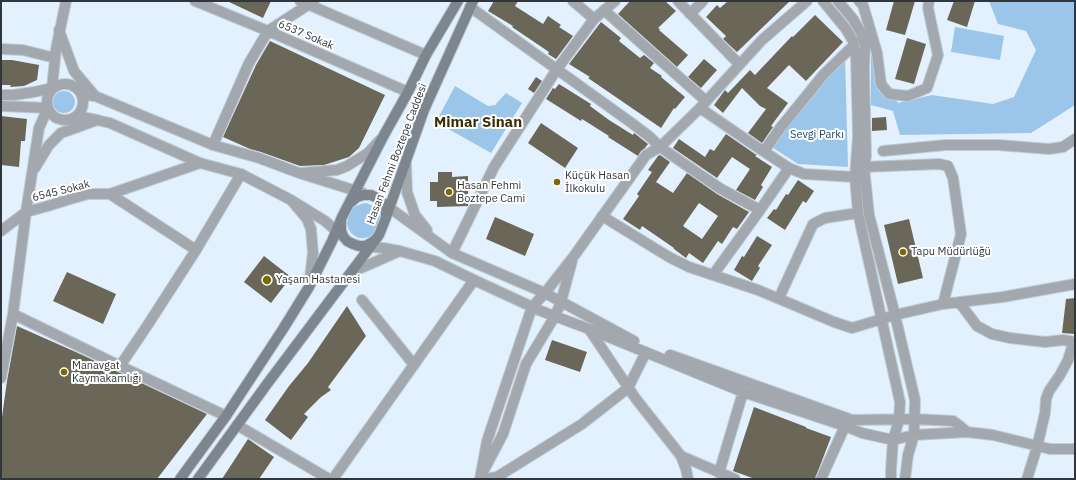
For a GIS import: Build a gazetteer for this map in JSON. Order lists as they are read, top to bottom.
{
  "streets": {
    "main road": ["Hasan Fehmi Boztepe Caddesi"],
    "street": ["6537 Sokak", "6545 Sokak"]
  },
  "crossings": [
    ["6537 Sokak", "Hasan Fehmi Boztepe Caddesi"]
  ],
  "districts": ["Mimar Sinan"],
  "parks": ["Sevgi Parkı"],
  "places": [
    "Küçük Hasan İlkokulu",
    "Hasan Fehmi Boztepe Cami",
    "Tapu Müdürlüğü",
    "Yaşam Hastanesi",
    "Manavgat Kaymakamlığı"
  ]
}
